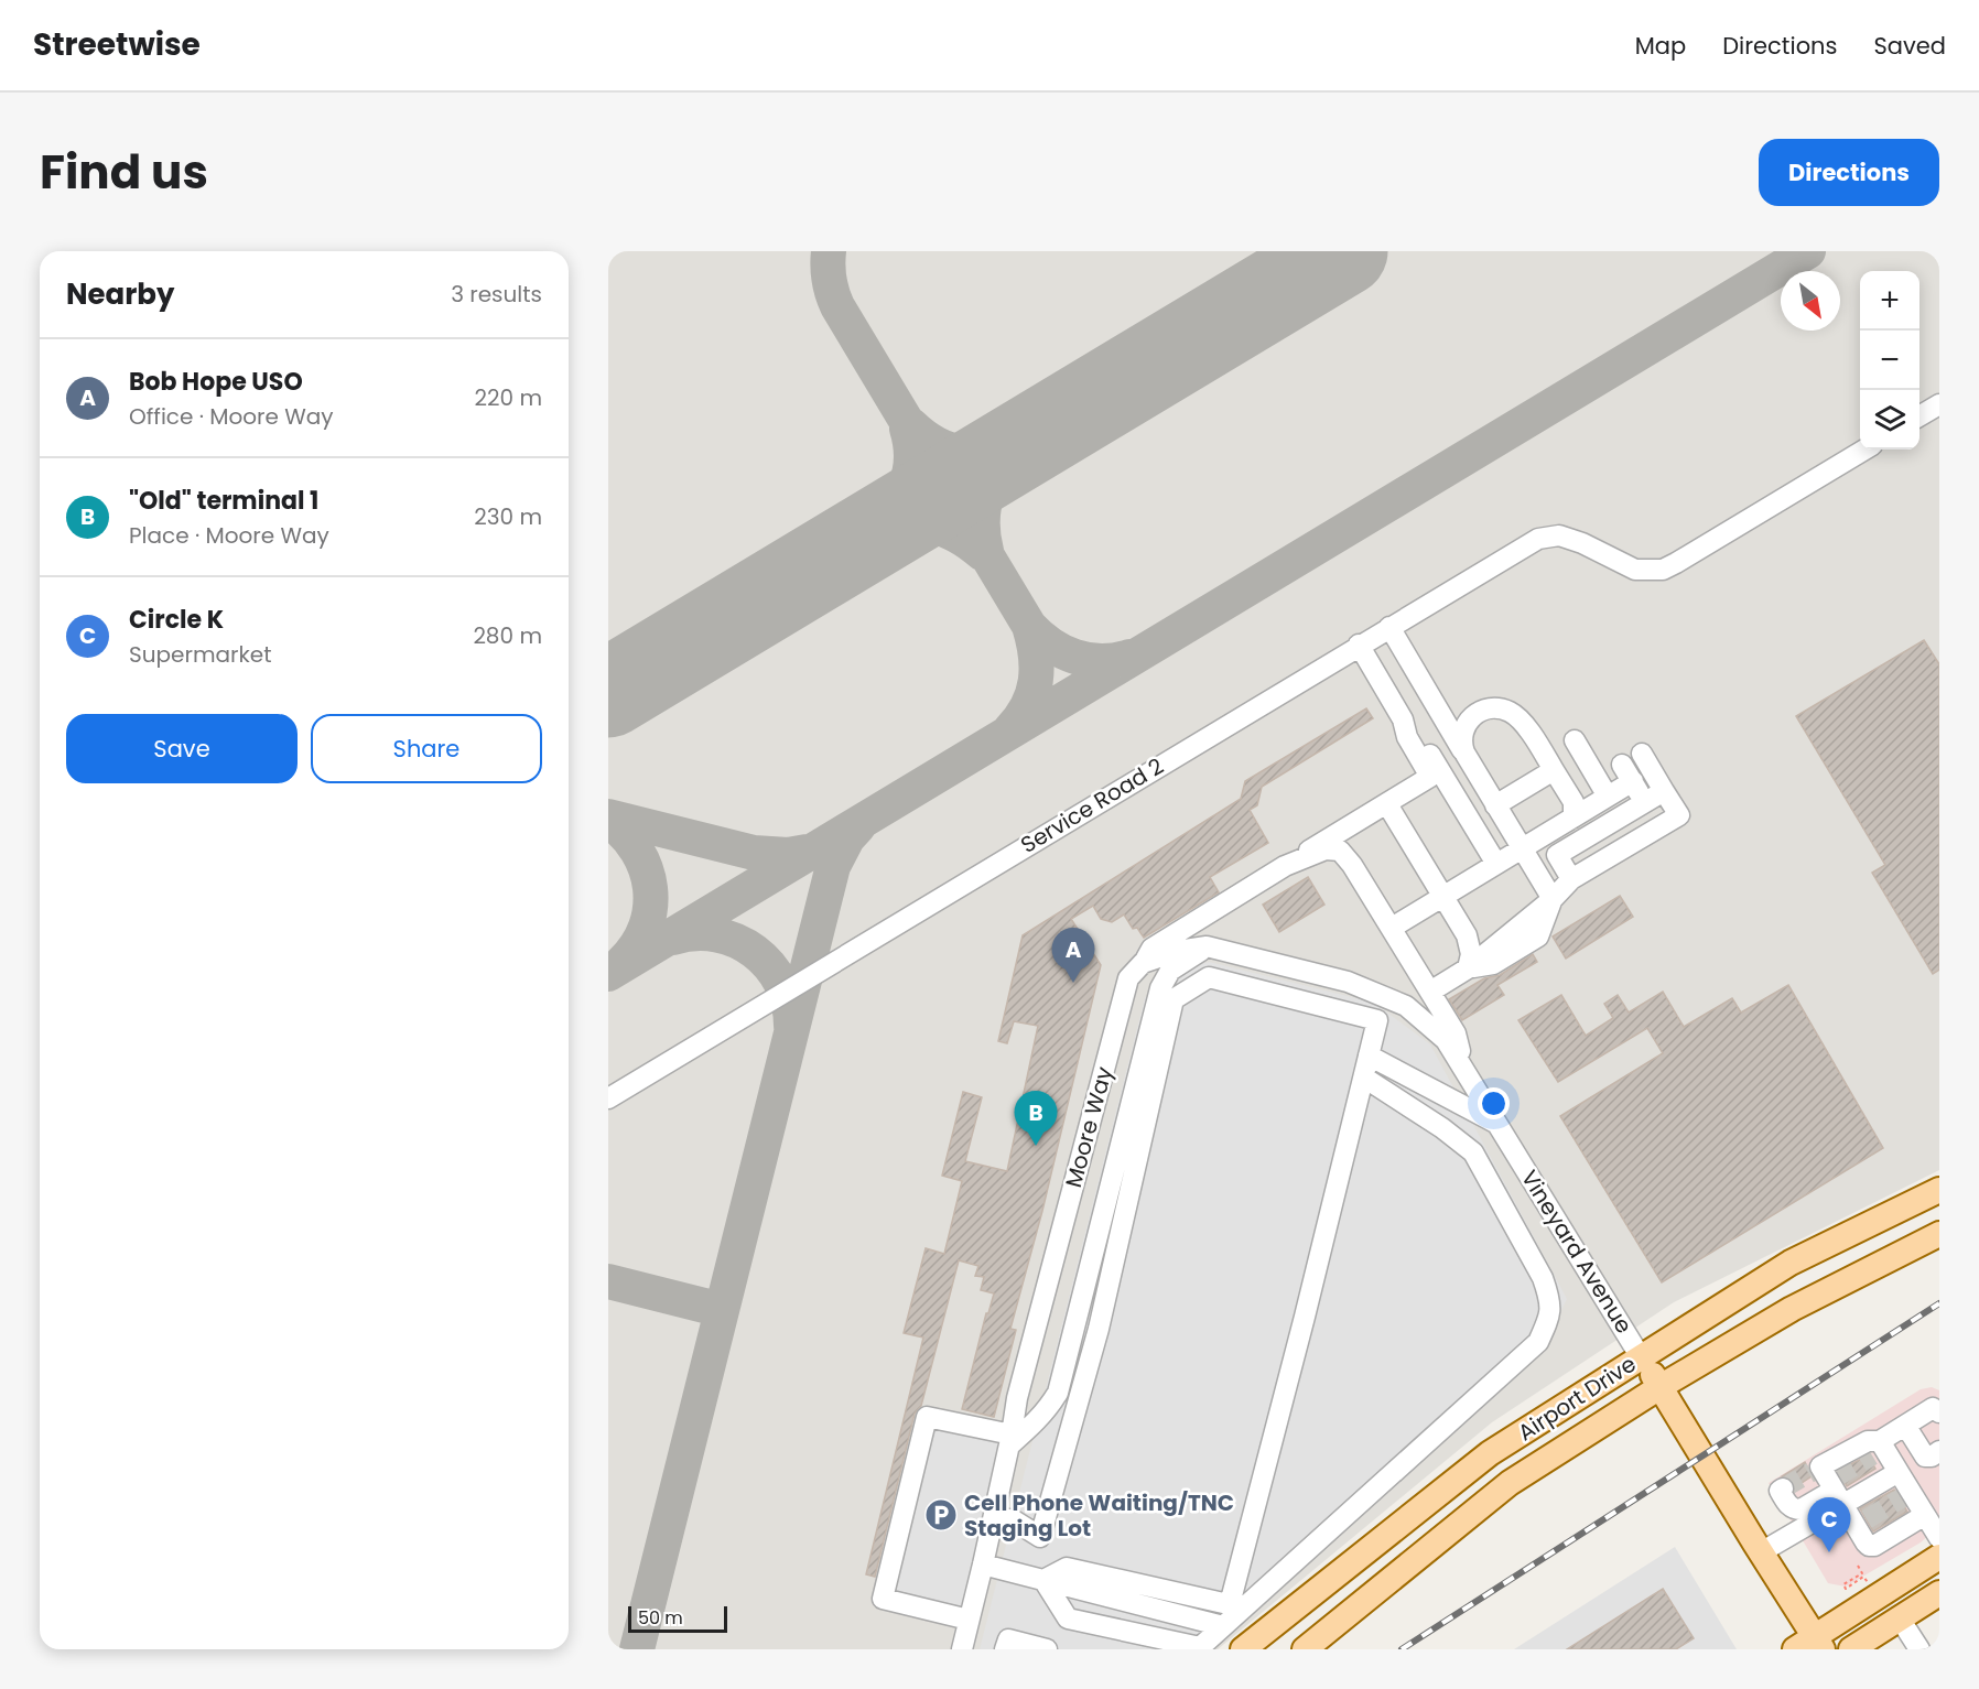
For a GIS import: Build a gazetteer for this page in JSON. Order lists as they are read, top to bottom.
{
  "streets": {
    "main road": ["Vineyard Avenue", "Airport Drive"],
    "street": ["Service Road 2", "Moore Way"]
  },
  "crossings": [
    ["Vineyard Avenue", "Airport Drive"]
  ],
  "places": {
    "parking": ["Cell Phone Waiting/TNC Staging Lot"]
  },
  "scale_bar": "50 m",
  "north": "bottom right",
  "page": {
    "header": "Streetwise",
    "nav": ["Map", "Directions", "Saved"],
    "title": "Find us",
    "buttons": [
      "Directions",
      ["Save", "Share"]
    ],
    "heading": ["Nearby", "3 results"],
    "map_buttons": ["+", "−"],
    "list": [
      {
        "mark": "A",
        "name": "Bob Hope USO",
        "note": "Office · Moore Way",
        "value": "220 m"
      },
      {
        "mark": "B",
        "name": "\"Old\" terminal 1",
        "note": "Place · Moore Way",
        "value": "230 m"
      },
      {
        "mark": "C",
        "name": "Circle K",
        "note": "Supermarket",
        "value": "280 m"
      }
    ],
    "pins": ["A", "B", "C"],
    "scale": "50 m"
  }
}
